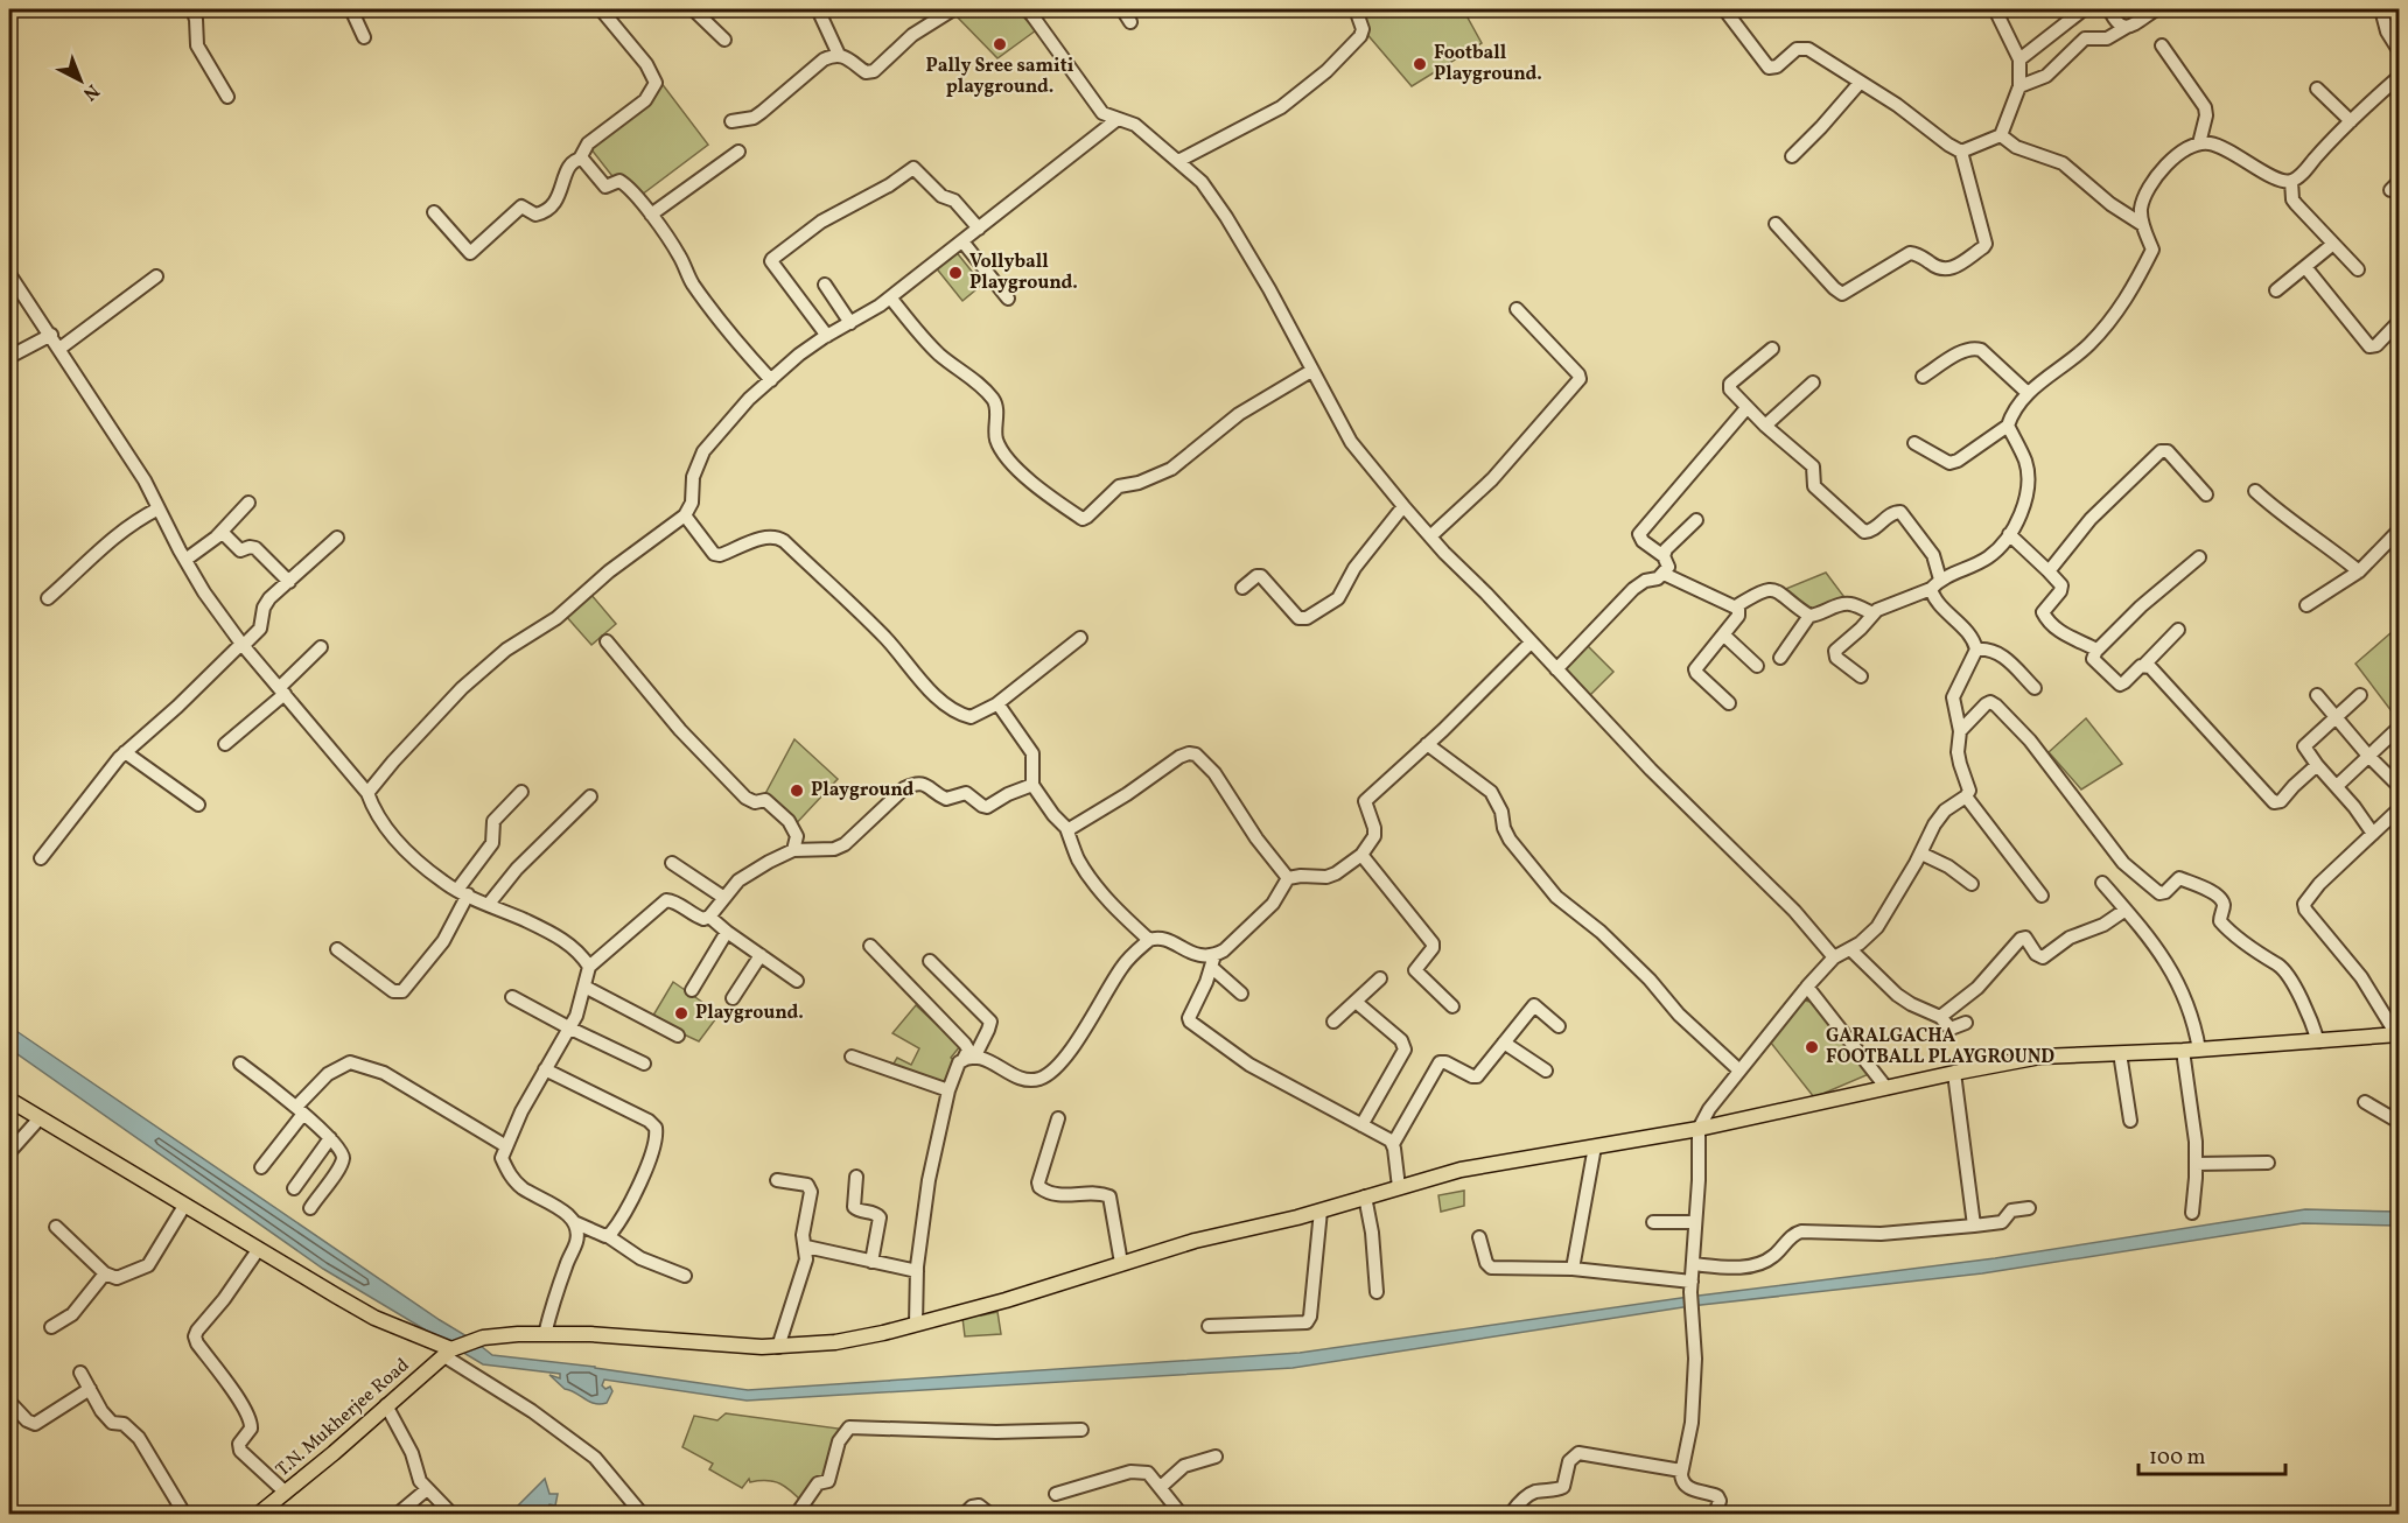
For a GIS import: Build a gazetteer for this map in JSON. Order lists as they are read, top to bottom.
{
  "streets": {
    "main road": ["T.N. Mukherjee Road"]
  },
  "places": [
    "Pally Sree samiti playground.",
    "Football Playground.",
    "Vollyball Playground.",
    "Playground",
    "Playground.",
    "GARALGACHA FOOTBALL PLAYGROUND"
  ],
  "scale_bar": "100 m",
  "north": "bottom right"
}
